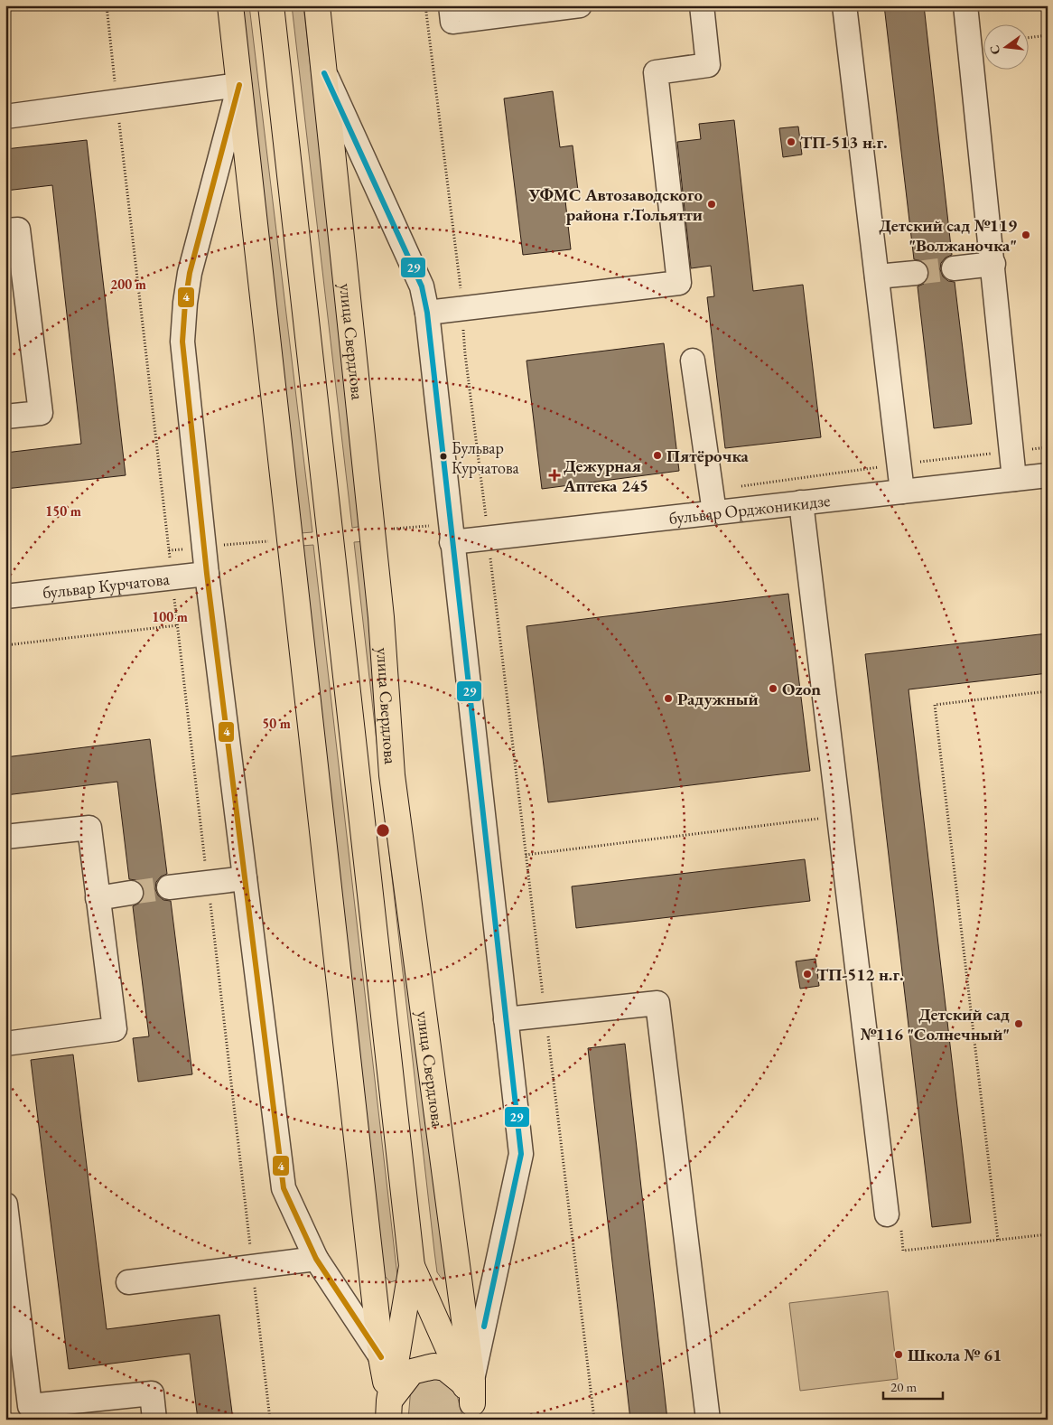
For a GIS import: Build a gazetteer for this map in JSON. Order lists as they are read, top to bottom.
{
  "streets": {
    "main road": ["улица Свердлова"],
    "street": ["бульвар Орджоникидзе", "бульвар Курчатова"]
  },
  "places": {
    "other": [
      "ТП-513 н.г.",
      "УФМС Автозаводского района г.Тольятти",
      "Детский сад №119 \"Волжаночка\"",
      "Пятёрочка",
      "Бульвар Курчатова",
      "Ozon",
      "Радужный",
      "ТП-512 н.г.",
      "Детский сад №116 \"Солнечный\"",
      "Школа № 61"
    ],
    "health": ["Дежурная Аптека 245"]
  },
  "lines": ["transit line 29", "transit line 4"],
  "scale_bar": "20 m",
  "north": "left",
  "rings": [
    "200 m",
    "150 m",
    "100 m",
    "50 m"
  ]
}
